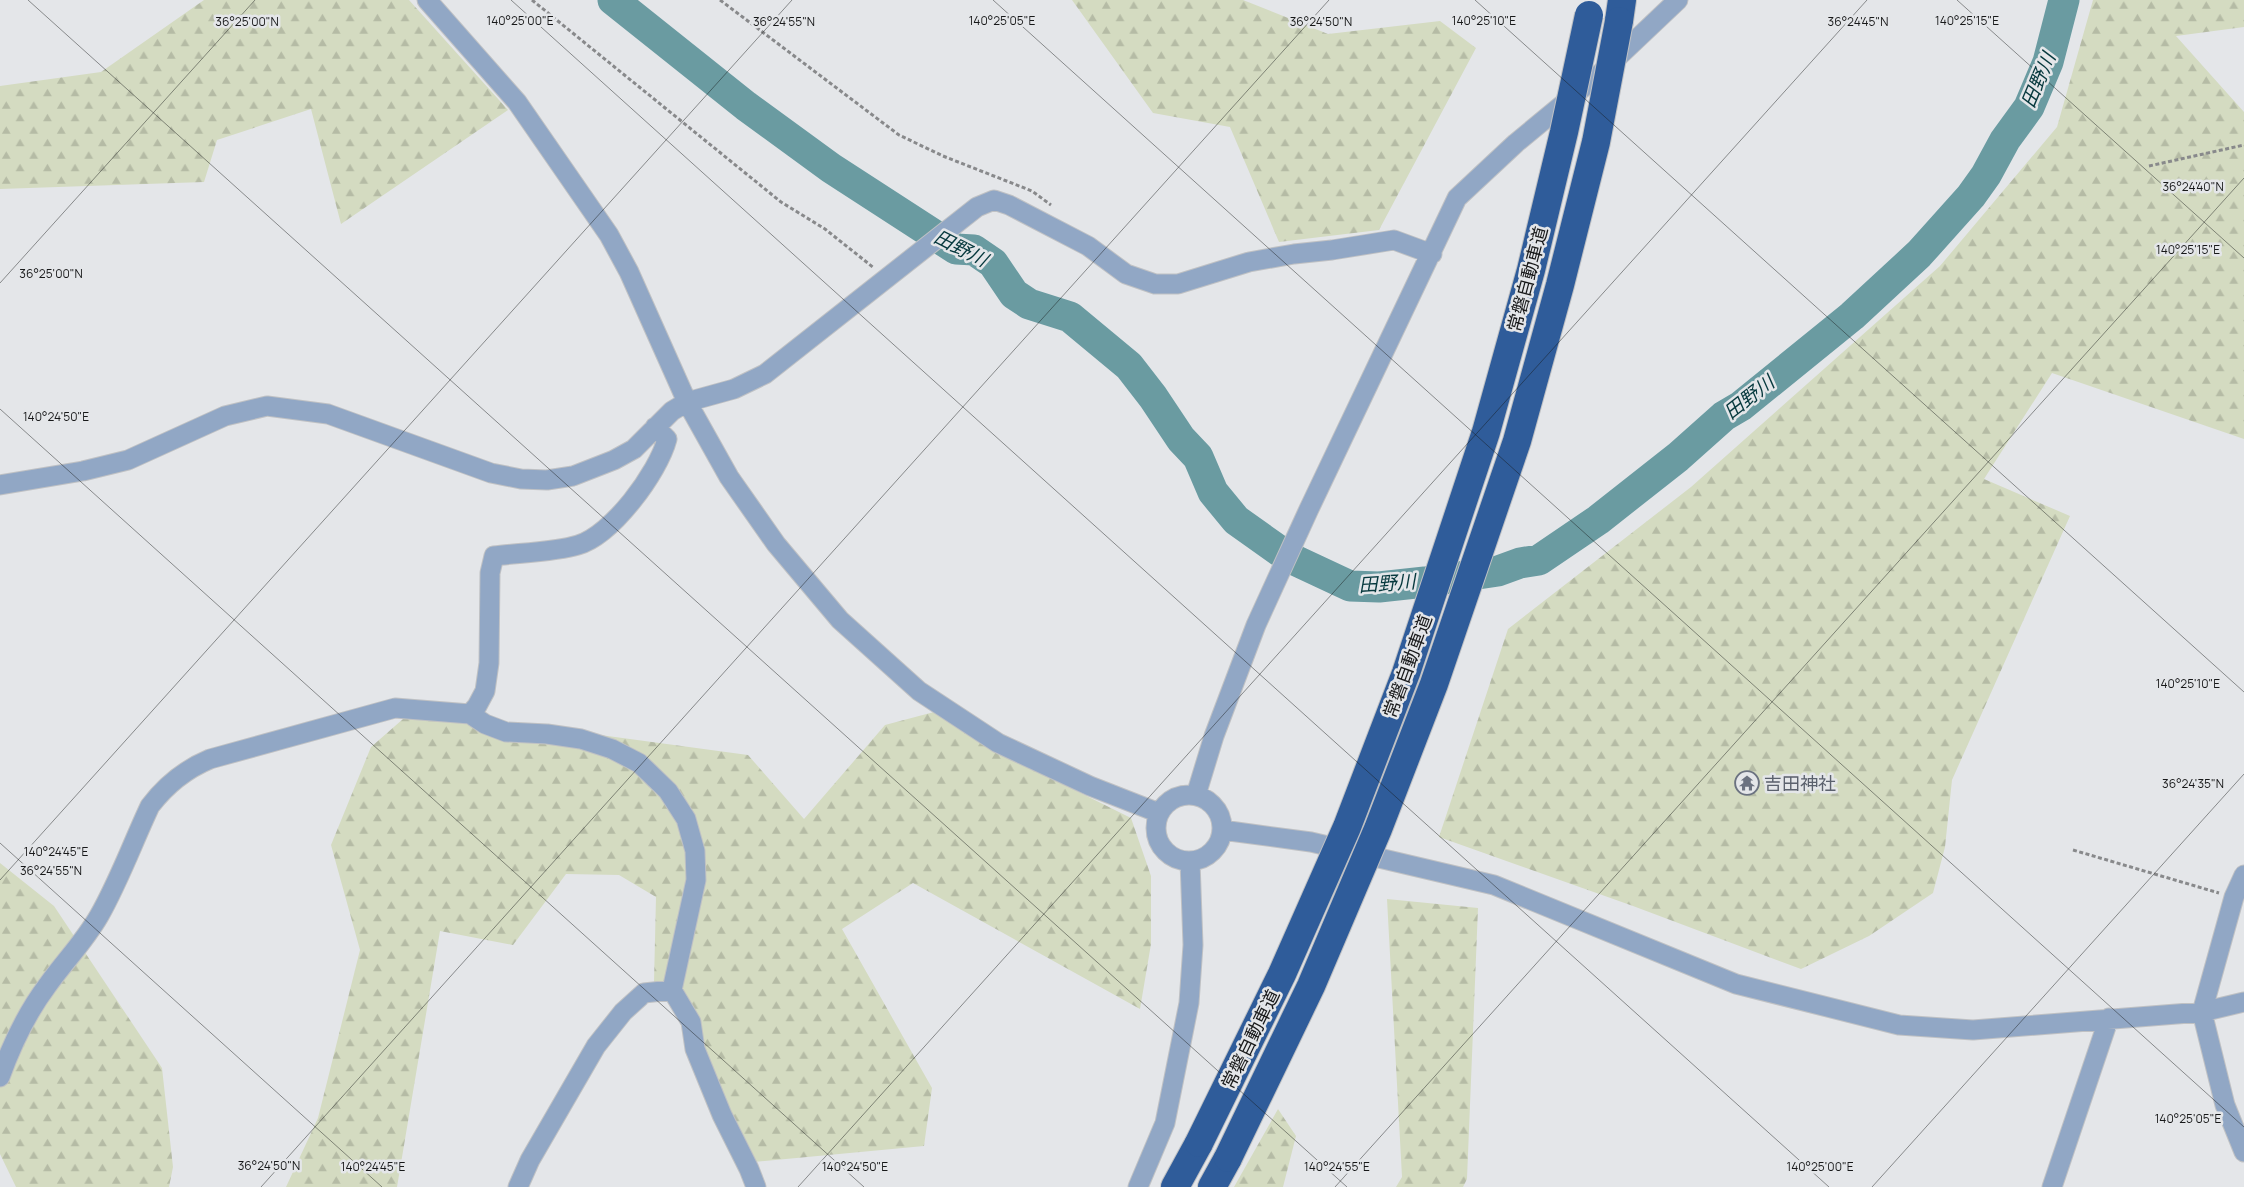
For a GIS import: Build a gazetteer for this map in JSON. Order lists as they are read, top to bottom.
{
  "streets": {
    "highway": ["常磐自動車道"]
  },
  "water": ["田野川"],
  "places": {
    "temple": ["吉田神社"]
  },
  "coordinates": [
    "140°25'00\"E",
    "140°25'05\"E",
    "140°25'10\"E",
    "140°25'15\"E",
    "36°25'00\"N",
    "36°24'55\"N",
    "36°24'50\"N",
    "36°24'45\"N",
    "36°24'40\"N",
    "140°24'50\"E",
    "36°24'35\"N",
    "140°24'45\"E",
    "140°24'55\"E"
  ]
}
